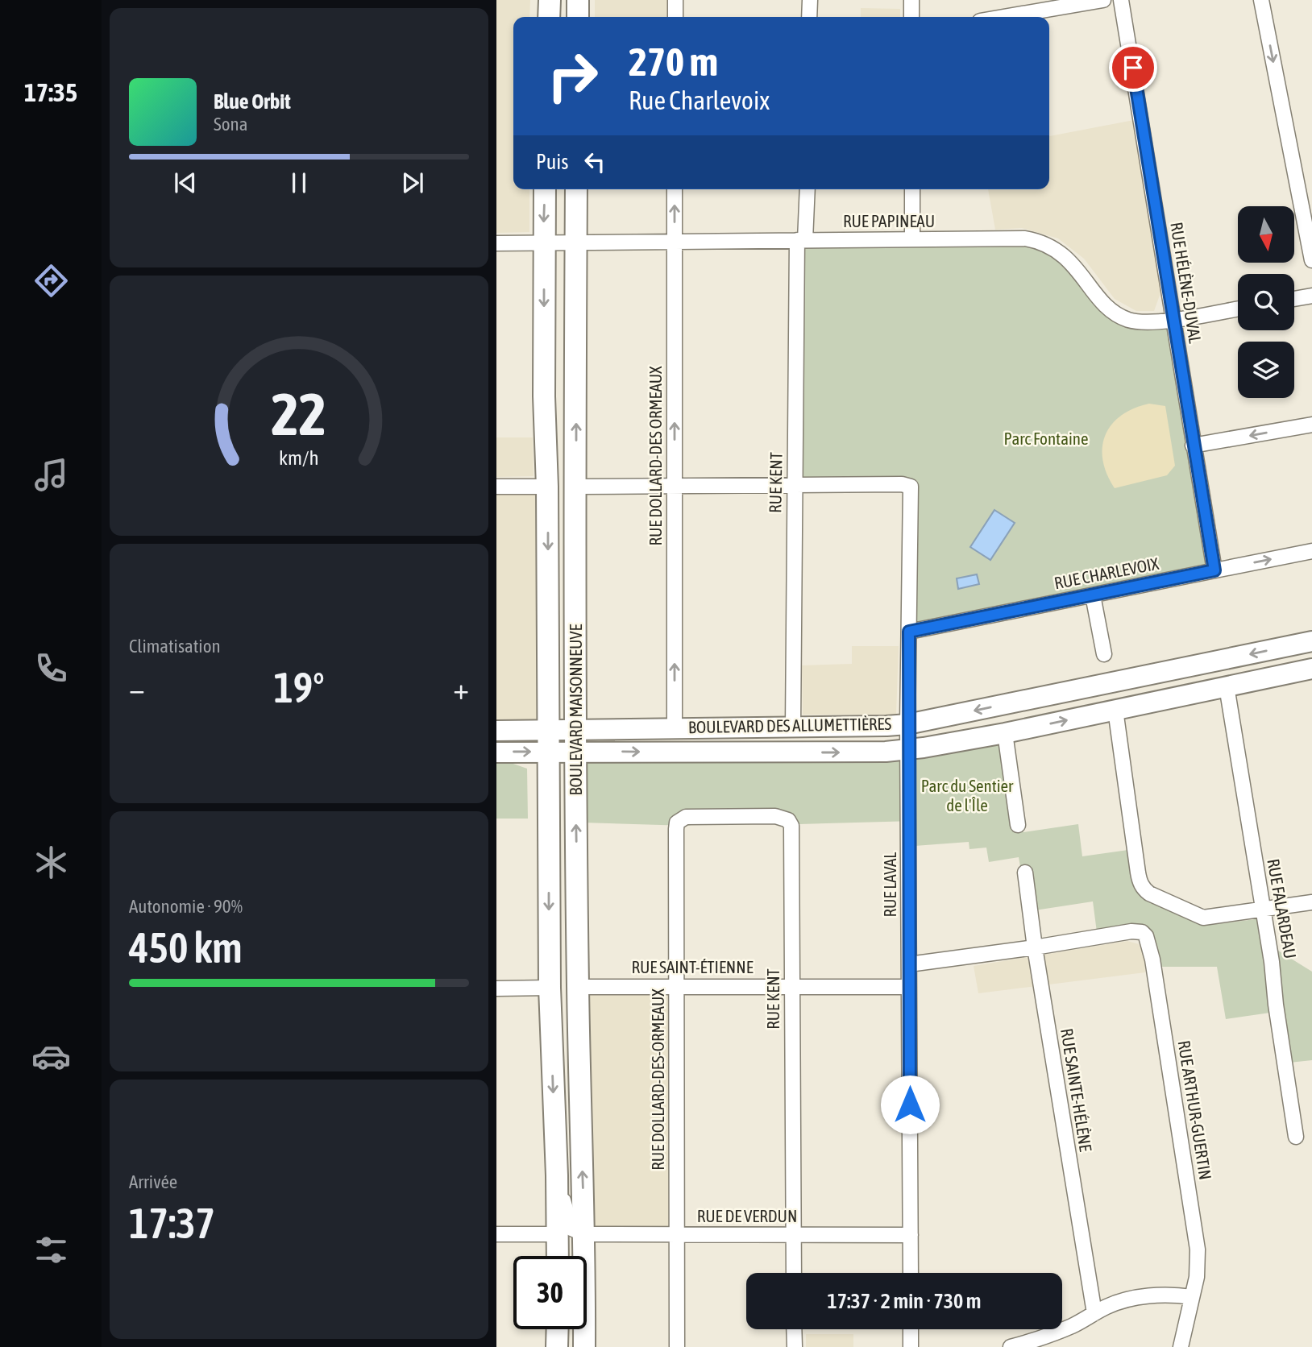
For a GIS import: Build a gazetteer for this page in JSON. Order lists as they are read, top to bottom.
{
  "streets": {
    "main road": ["BOULEVARD MAISONNEUVE", "BOULEVARD DES ALLUMETTIÈRES"],
    "street": [
      "RUE PAPINEAU",
      "RUE HÉLÈNE-DUVAL",
      "RUE DOLLARD-DES ORMEAUX",
      "RUE KENT",
      "RUE CHARLEVOIX",
      "RUE LAVAL",
      "RUE FALARDEAU",
      "RUE SAINT-ÉTIENNE",
      "RUE DOLLARD-DES-ORMEAUX",
      "RUE SAINTE-HÉLÈNE",
      "RUE ARTHUR-GUERTIN",
      "RUE DE VERDUN"
    ]
  },
  "crossings": [
    ["RUE PAPINEAU", "RUE HÉLÈNE-DUVAL"],
    ["RUE PAPINEAU", "RUE DOLLARD-DES ORMEAUX"],
    ["RUE PAPINEAU", "RUE KENT"],
    ["RUE PAPINEAU", "BOULEVARD MAISONNEUVE"],
    ["RUE HÉLÈNE-DUVAL", "RUE CHARLEVOIX"],
    ["RUE DOLLARD-DES ORMEAUX", "BOULEVARD DES ALLUMETTIÈRES"],
    ["RUE KENT", "BOULEVARD DES ALLUMETTIÈRES"],
    ["RUE KENT", "RUE LAVAL"],
    ["RUE KENT", "RUE SAINT-ÉTIENNE"],
    ["RUE KENT", "RUE DOLLARD-DES-ORMEAUX"],
    ["RUE KENT", "RUE DE VERDUN"],
    ["RUE CHARLEVOIX", "RUE LAVAL"],
    ["BOULEVARD MAISONNEUVE", "BOULEVARD DES ALLUMETTIÈRES"],
    ["BOULEVARD MAISONNEUVE", "RUE SAINT-ÉTIENNE"],
    ["BOULEVARD MAISONNEUVE", "RUE DE VERDUN"],
    ["BOULEVARD DES ALLUMETTIÈRES", "RUE LAVAL"],
    ["BOULEVARD DES ALLUMETTIÈRES", "RUE FALARDEAU"],
    ["RUE LAVAL", "RUE SAINT-ÉTIENNE"],
    ["RUE LAVAL", "RUE DE VERDUN"],
    ["RUE SAINT-ÉTIENNE", "RUE DOLLARD-DES-ORMEAUX"],
    ["RUE DOLLARD-DES-ORMEAUX", "RUE DE VERDUN"],
    ["RUE SAINTE-HÉLÈNE", "RUE ARTHUR-GUERTIN"]
  ],
  "one_way": ["RUE DOLLARD-DES ORMEAUX"],
  "parks": ["Parc Fontaine", "Parc du Sentier de l'Île"],
  "north": "bottom",
  "page": {
    "tabs": "17:35",
    "turn": ["270 m", "Rue Charlevoix"],
    "song": ["Blue Orbit", "Sona"],
    "then": "Puis",
    "tile": [
      "Climatisation",
      ["Autonomie · 90%", "450 km"],
      ["Arrivée", "17:37"]
    ],
    "heat": ["−", "19°", "+"],
    "limit": "30",
    "trip": "17:37 · 2 min · 730 m",
    "gauge": ["22", "km/h"]
  }
}
